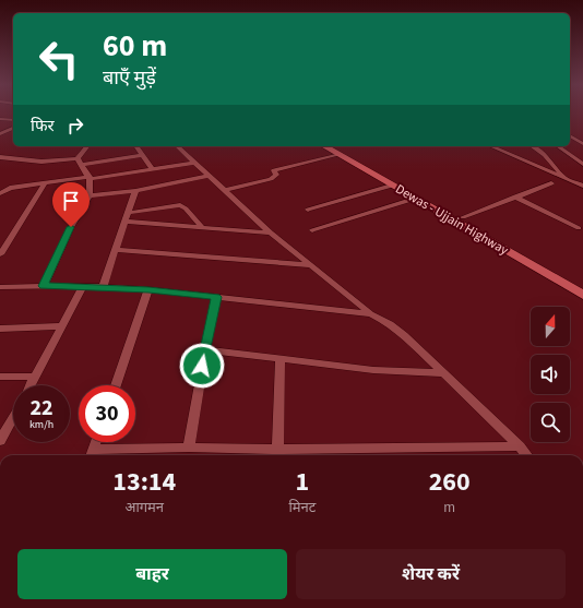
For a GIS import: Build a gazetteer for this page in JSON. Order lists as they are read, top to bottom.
{
  "streets": {
    "main road": ["Dewas - Ujjain Highway"]
  },
  "north": "top",
  "page": {
    "turn": ["60 m", "बाएँ मुड़ें"],
    "then": "फिर",
    "speed": "22 km/h",
    "limit": "30",
    "eta": [
      "13:14",
      "आगमन",
      "1",
      "मिनट",
      "260",
      "m"
    ],
    "buttons": ["बाहर", "शेयर करें"]
  }
}
